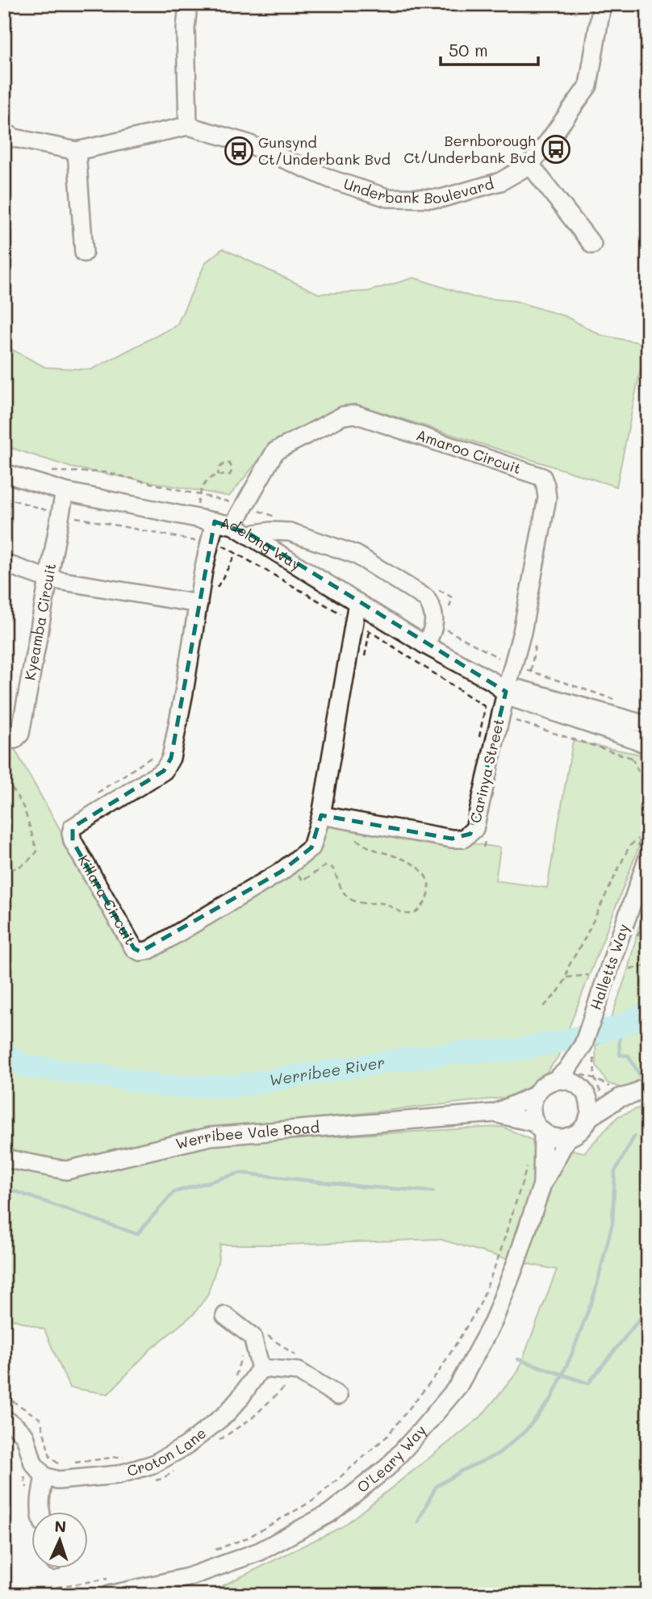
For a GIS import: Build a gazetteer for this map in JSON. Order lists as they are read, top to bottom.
{
  "streets": {
    "street": [
      "Underbank Boulevard",
      "Amaroo Circuit",
      "Adelong Way",
      "Kyeamba Circuit",
      "Carinya Street",
      "Killara Circuit",
      "Halletts Way",
      "Werribee Vale Road",
      "Croton Lane",
      "O'Leary Way"
    ]
  },
  "crossings": [
    ["Amaroo Circuit", "Adelong Way"],
    ["Amaroo Circuit", "Carinya Street"],
    ["Adelong Way", "Kyeamba Circuit"],
    ["Adelong Way", "Carinya Street"],
    ["Adelong Way", "Killara Circuit"],
    ["Carinya Street", "Killara Circuit"],
    ["Halletts Way", "Werribee Vale Road"],
    ["Halletts Way", "O'Leary Way"],
    ["Werribee Vale Road", "O'Leary Way"]
  ],
  "water": ["Werribee River"],
  "places": {
    "bus stop": ["Bernborough Ct/Underbank Bvd", "Gunsynd Ct/Underbank Bvd"]
  },
  "scale_bar": "50 m",
  "north": "top"
}
